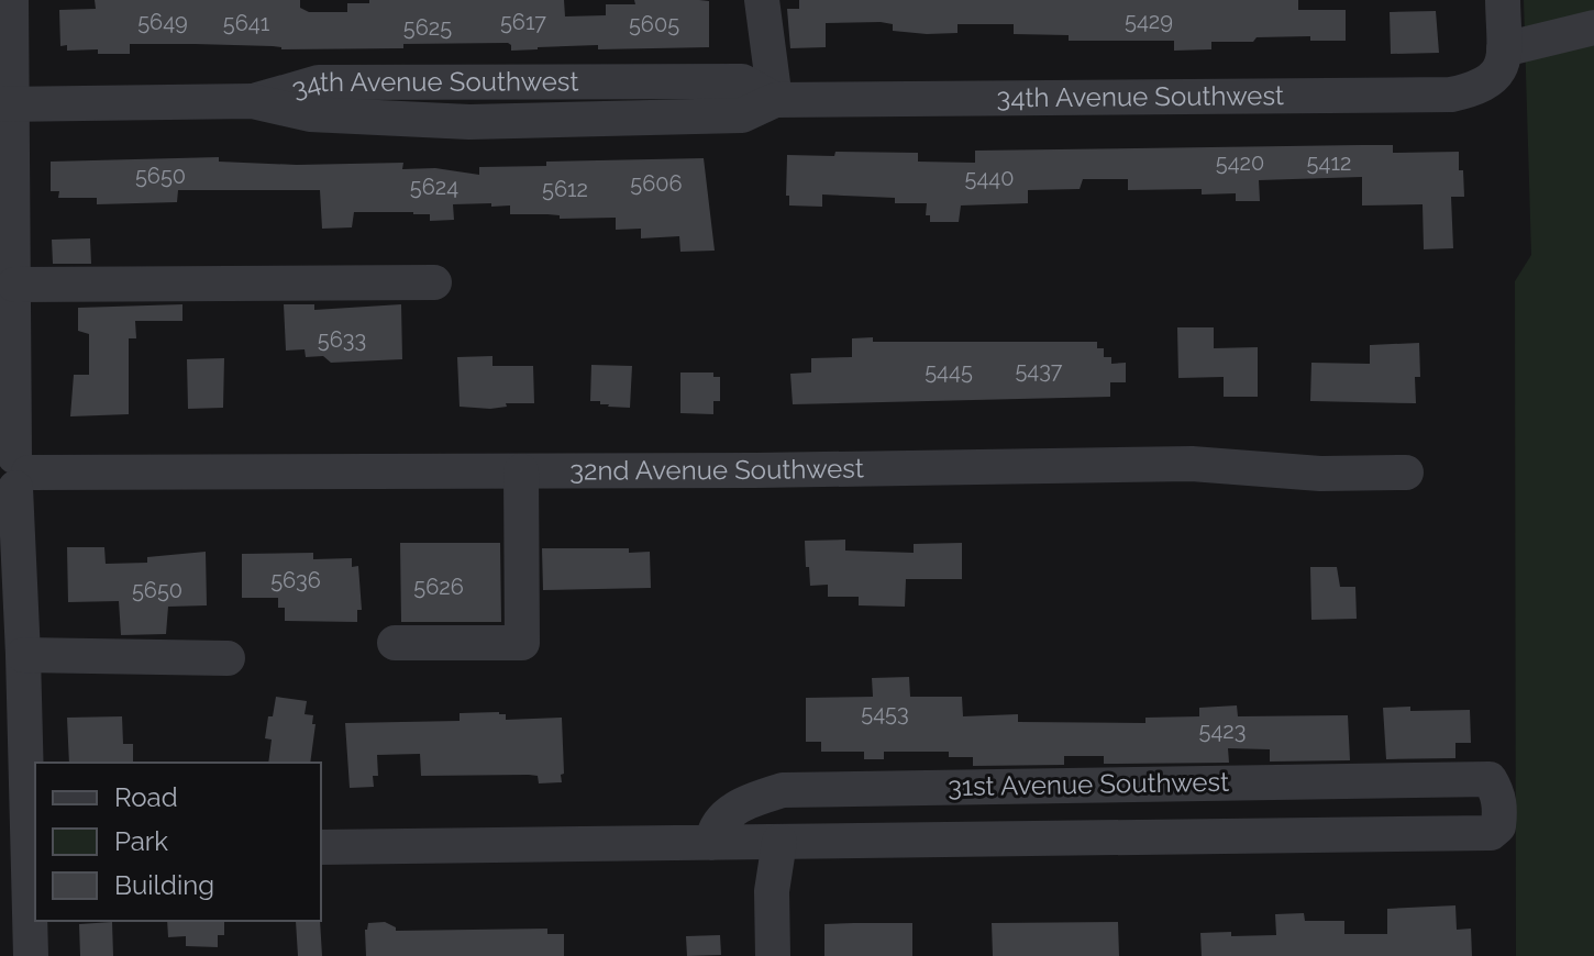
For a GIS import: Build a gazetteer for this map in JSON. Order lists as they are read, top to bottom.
{
  "streets": {
    "street": ["34th Avenue Southwest", "32nd Avenue Southwest", "31st Avenue Southwest"]
  },
  "house_numbers": [
    "5429",
    "5649",
    "5617",
    "5641",
    "5605",
    "5625",
    "5420",
    "5412",
    "5650",
    "5440",
    "5606",
    "5624",
    "5612",
    "5633",
    "5437",
    "5445",
    "5636",
    "5626",
    "5650",
    "5453",
    "5423"
  ],
  "legend": ["Road", "Park", "Building"]
}
